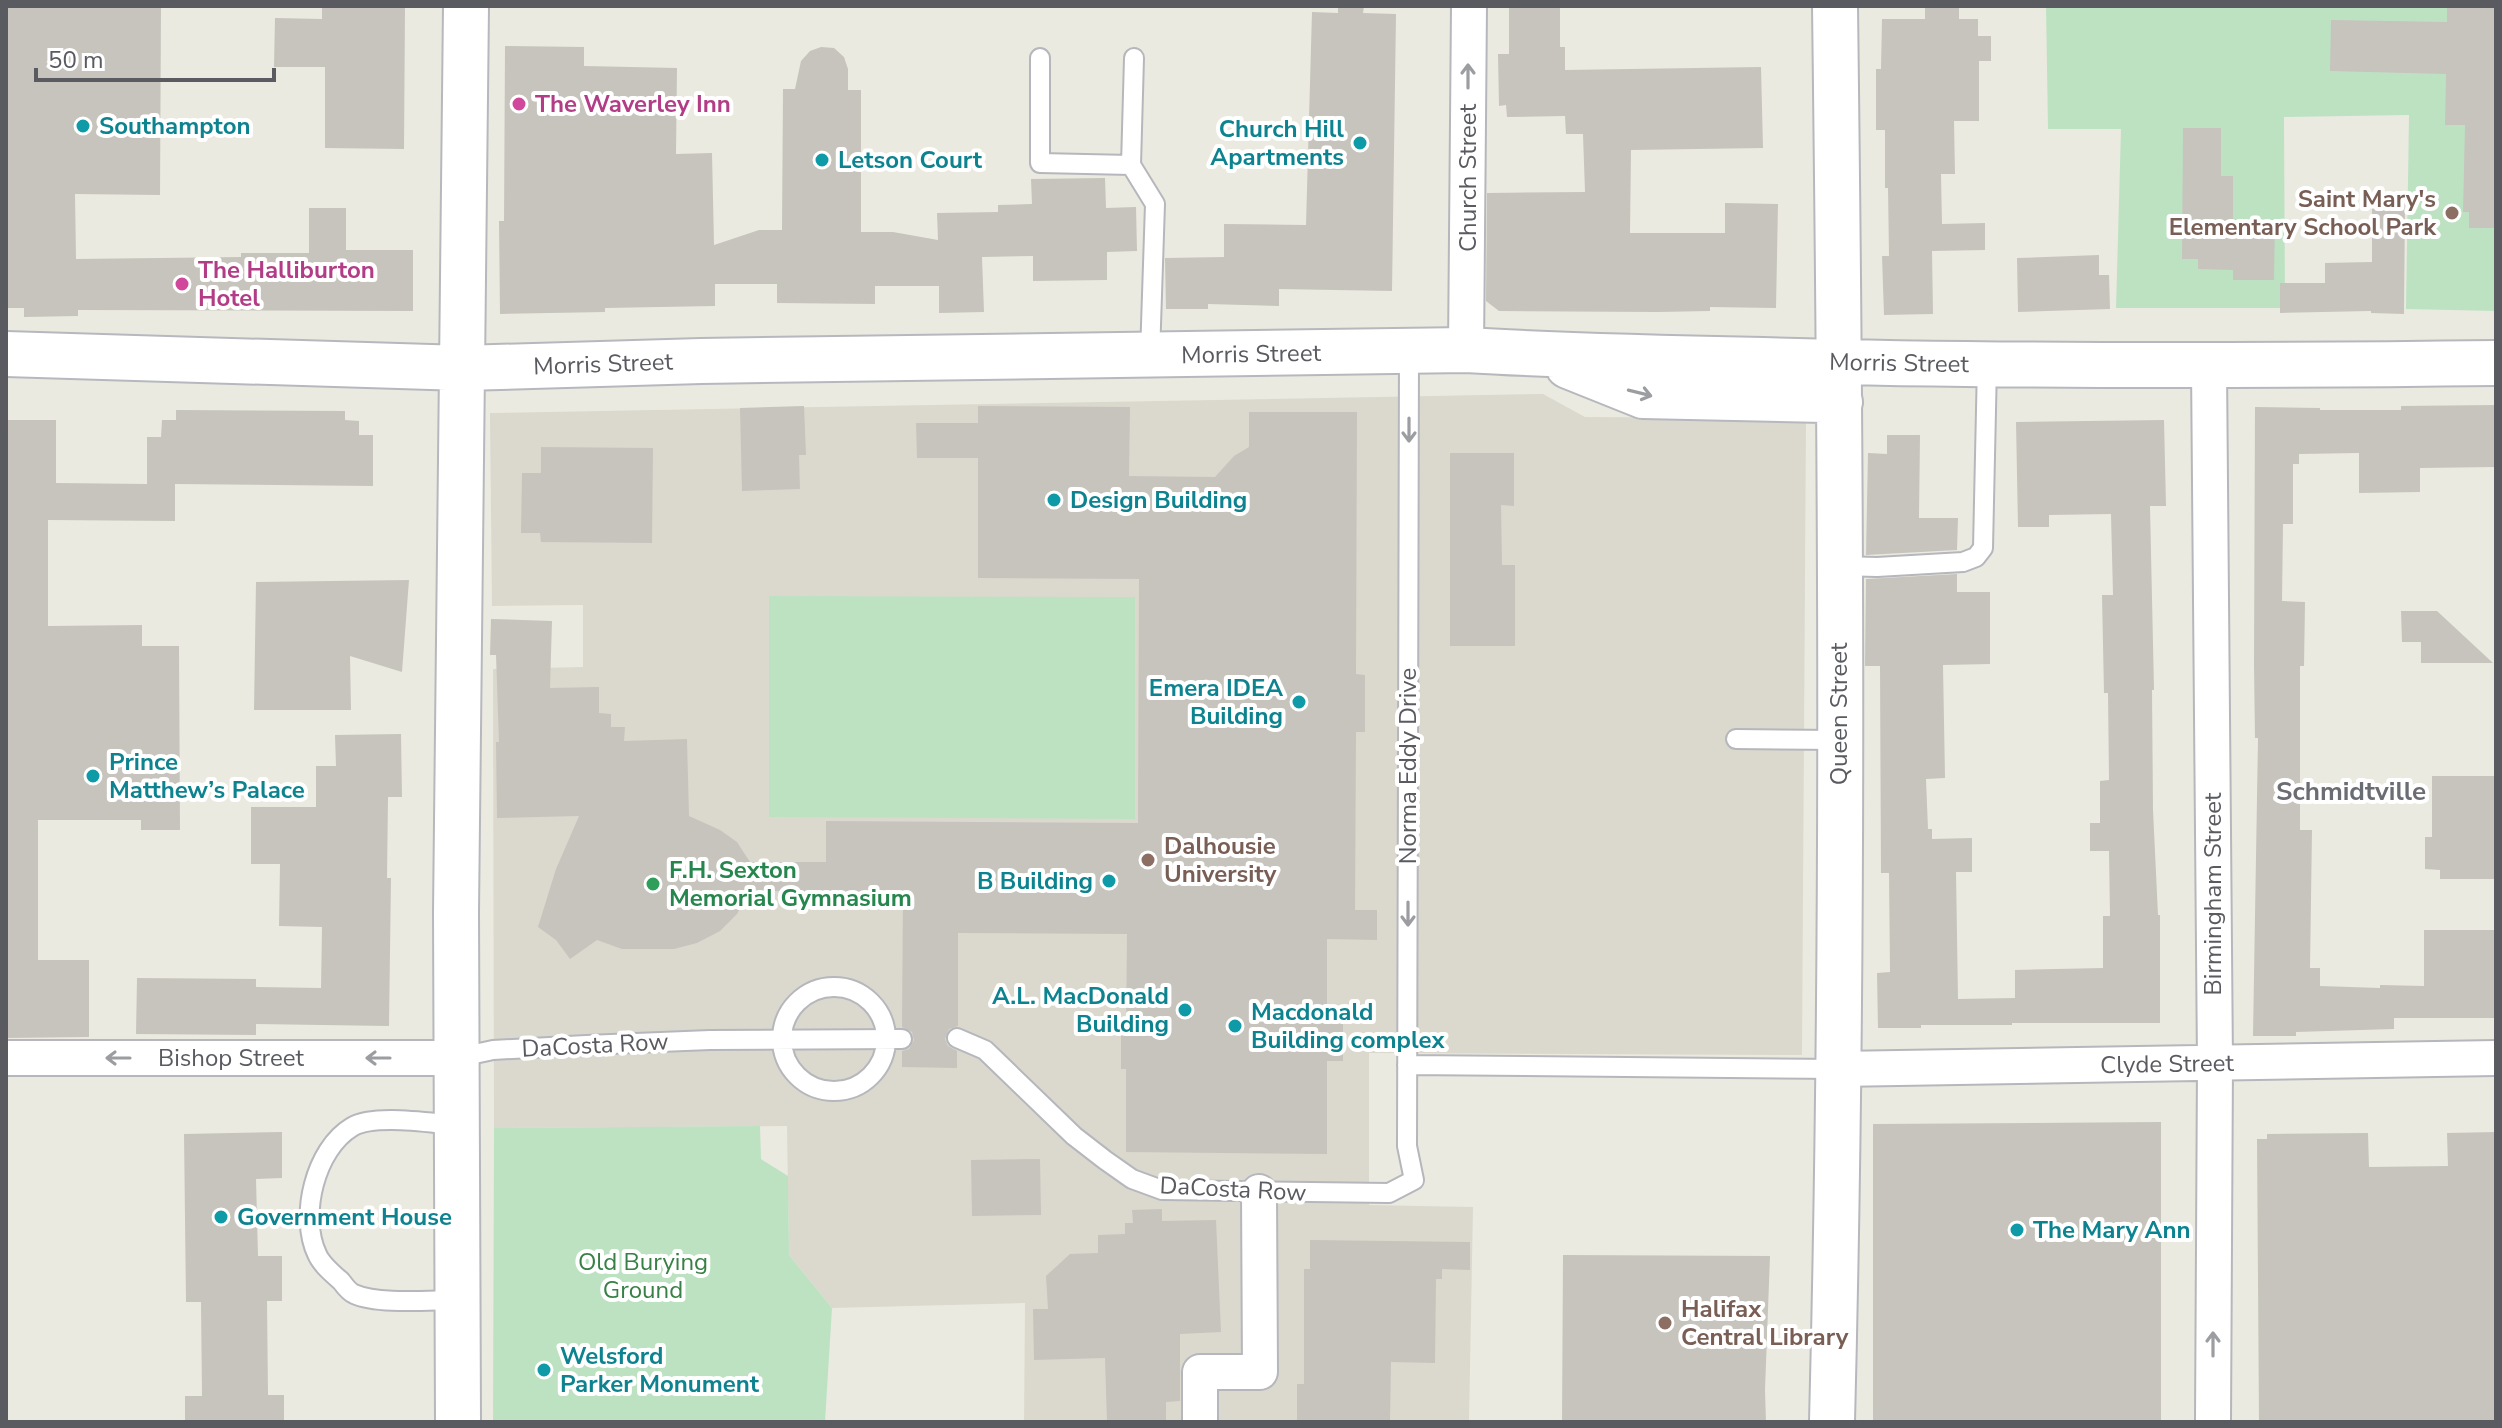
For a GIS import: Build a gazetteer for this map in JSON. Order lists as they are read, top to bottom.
{
  "streets": {
    "street": [
      "Church Street",
      "Morris Street",
      "Queen Street",
      "Birmingham Street",
      "Bishop Street",
      "Clyde Street"
    ],
    "lane": ["Norma Eddy Drive", "DaCosta Row"]
  },
  "crossings": [
    ["Church Street", "Morris Street"],
    ["Morris Street", "Queen Street"],
    ["Morris Street", "Norma Eddy Drive"],
    ["Morris Street", "Birmingham Street"],
    ["Queen Street", "Clyde Street"],
    ["Norma Eddy Drive", "DaCosta Row"],
    ["Birmingham Street", "Clyde Street"],
    ["DaCosta Row", "Bishop Street"]
  ],
  "one_way": ["Church Street", "Norma Eddy Drive", "Bishop Street"],
  "districts": ["Schmidtville"],
  "parks": ["Old Burying Ground"],
  "places": [
    "The Waverley Inn",
    "Southampton",
    "Church Hill Apartments",
    "Letson Court",
    "Saint Mary's Elementary School Park",
    "The Halliburton Hotel",
    "Design Building",
    "Emera IDEA Building",
    "Prince Matthew’s Palace",
    "Dalhousie University",
    "B Building",
    "F.H. Sexton Memorial Gymnasium",
    "A.L. MacDonald Building",
    "Macdonald Building complex",
    "Government House",
    "The Mary Ann",
    "Halifax Central Library",
    "Welsford Parker Monument"
  ],
  "scale_bar": "50 m"
}
